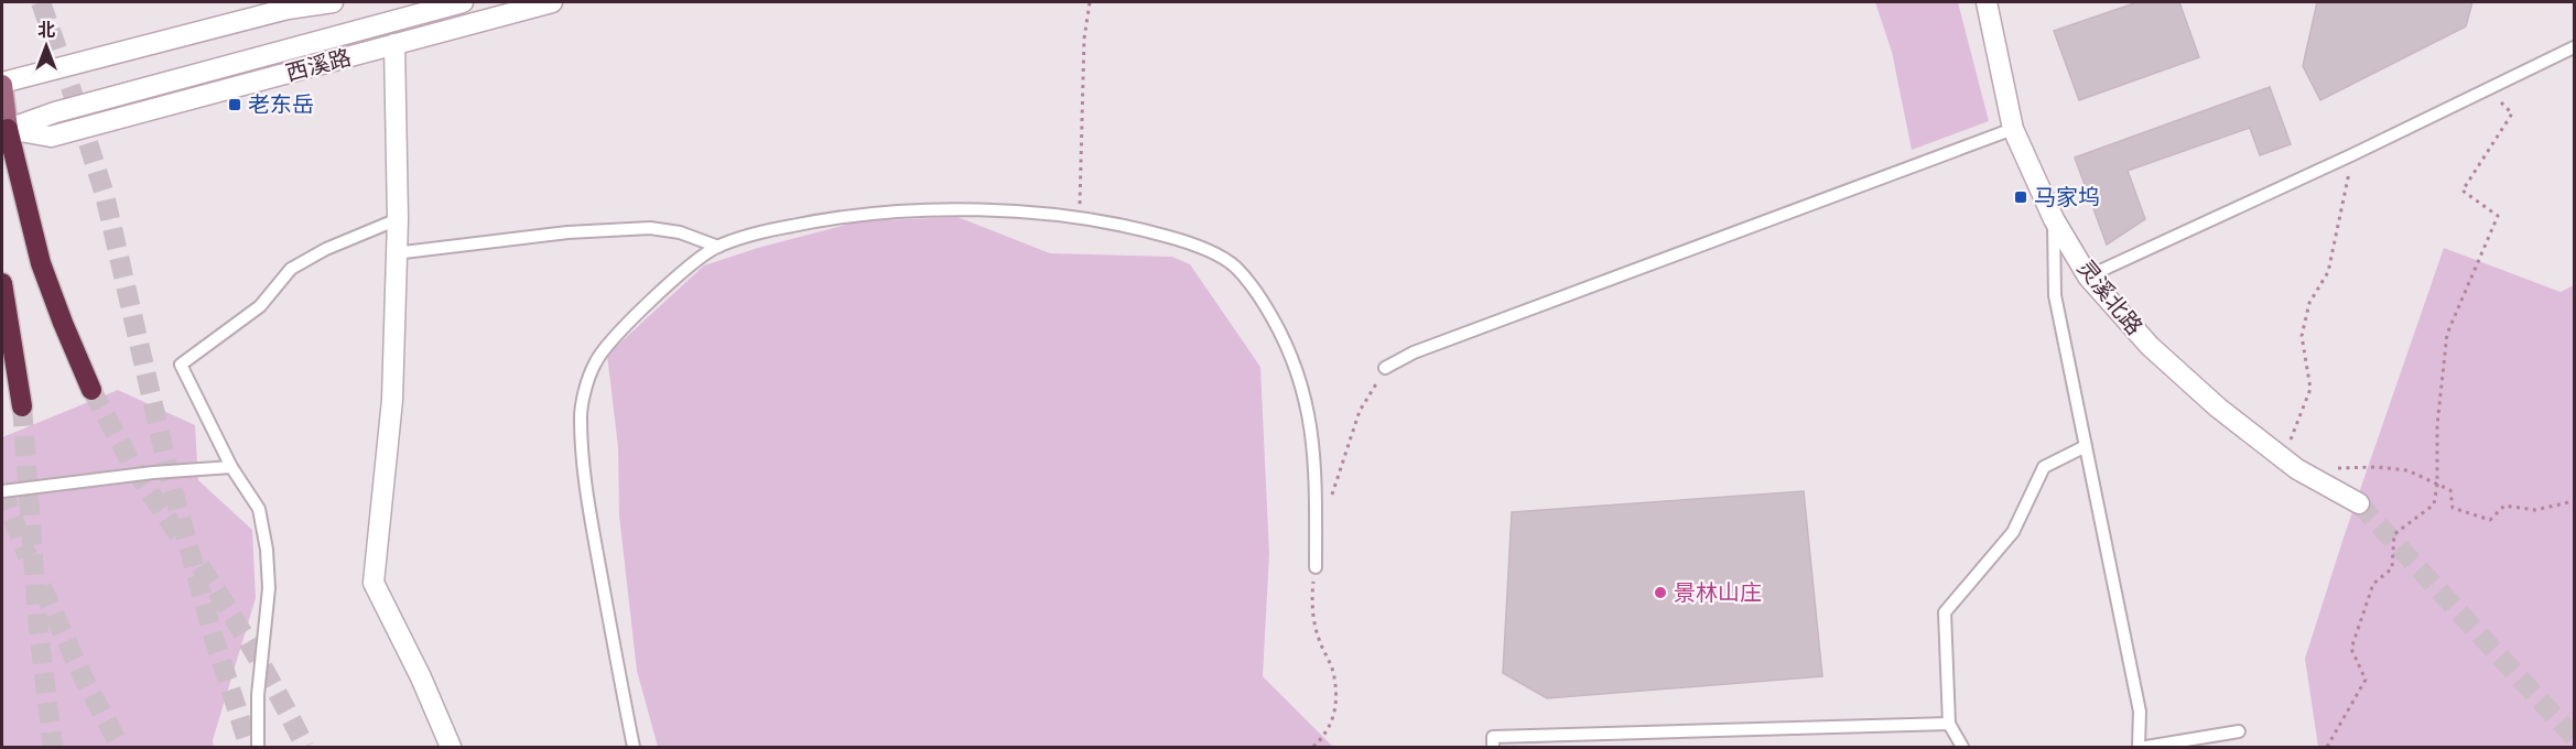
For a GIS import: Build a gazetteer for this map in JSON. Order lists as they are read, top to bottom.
{
  "streets": {
    "main road": ["西溪路", "灵溪北路"]
  },
  "places": {
    "transit": ["老东岳", "马家坞"],
    "other": ["景林山庄"]
  },
  "north": "top"
}
